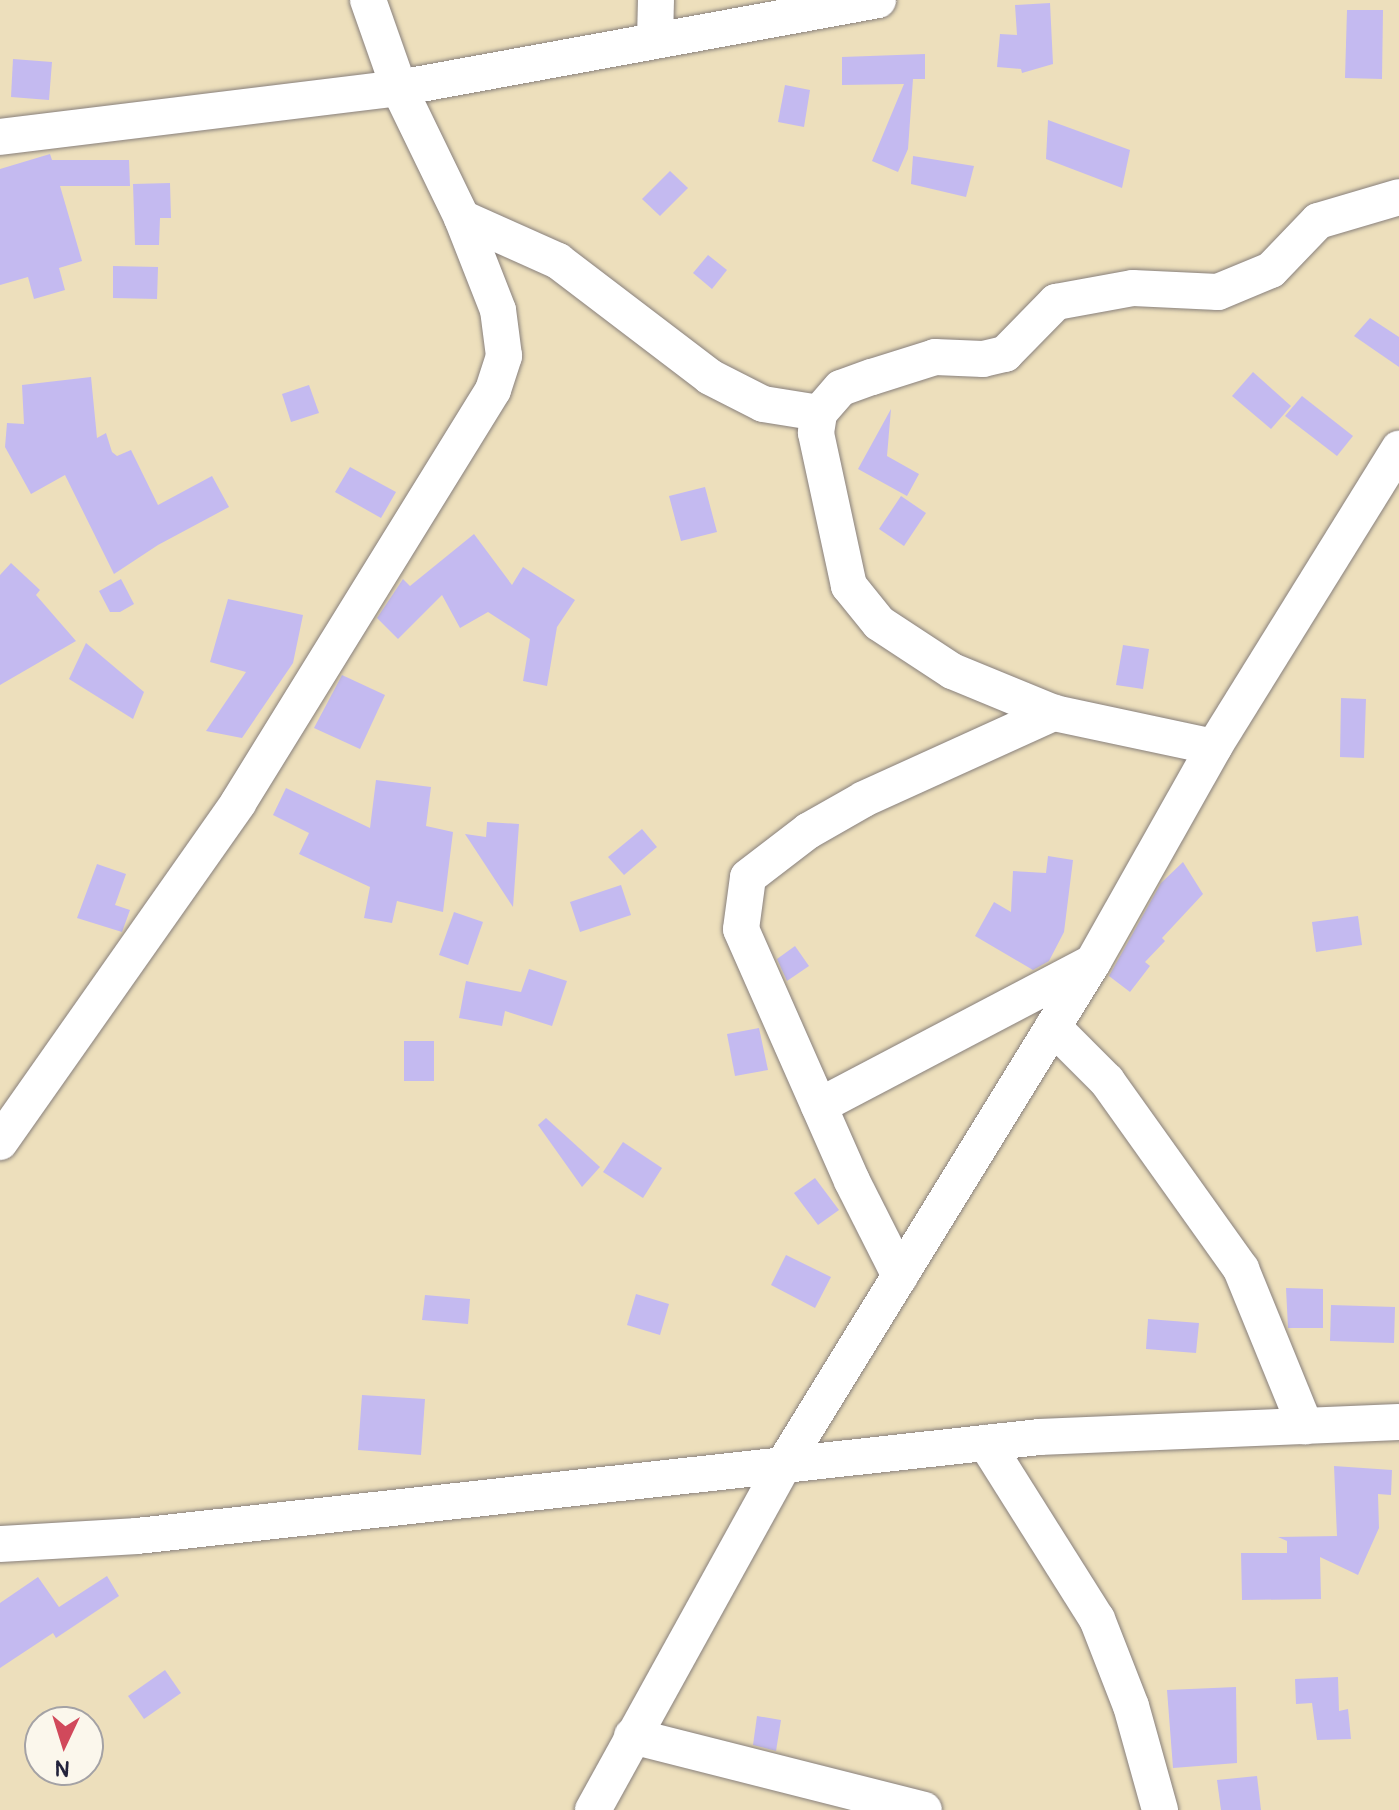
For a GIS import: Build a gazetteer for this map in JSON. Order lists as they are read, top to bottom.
{
  "north": "bottom"
}
